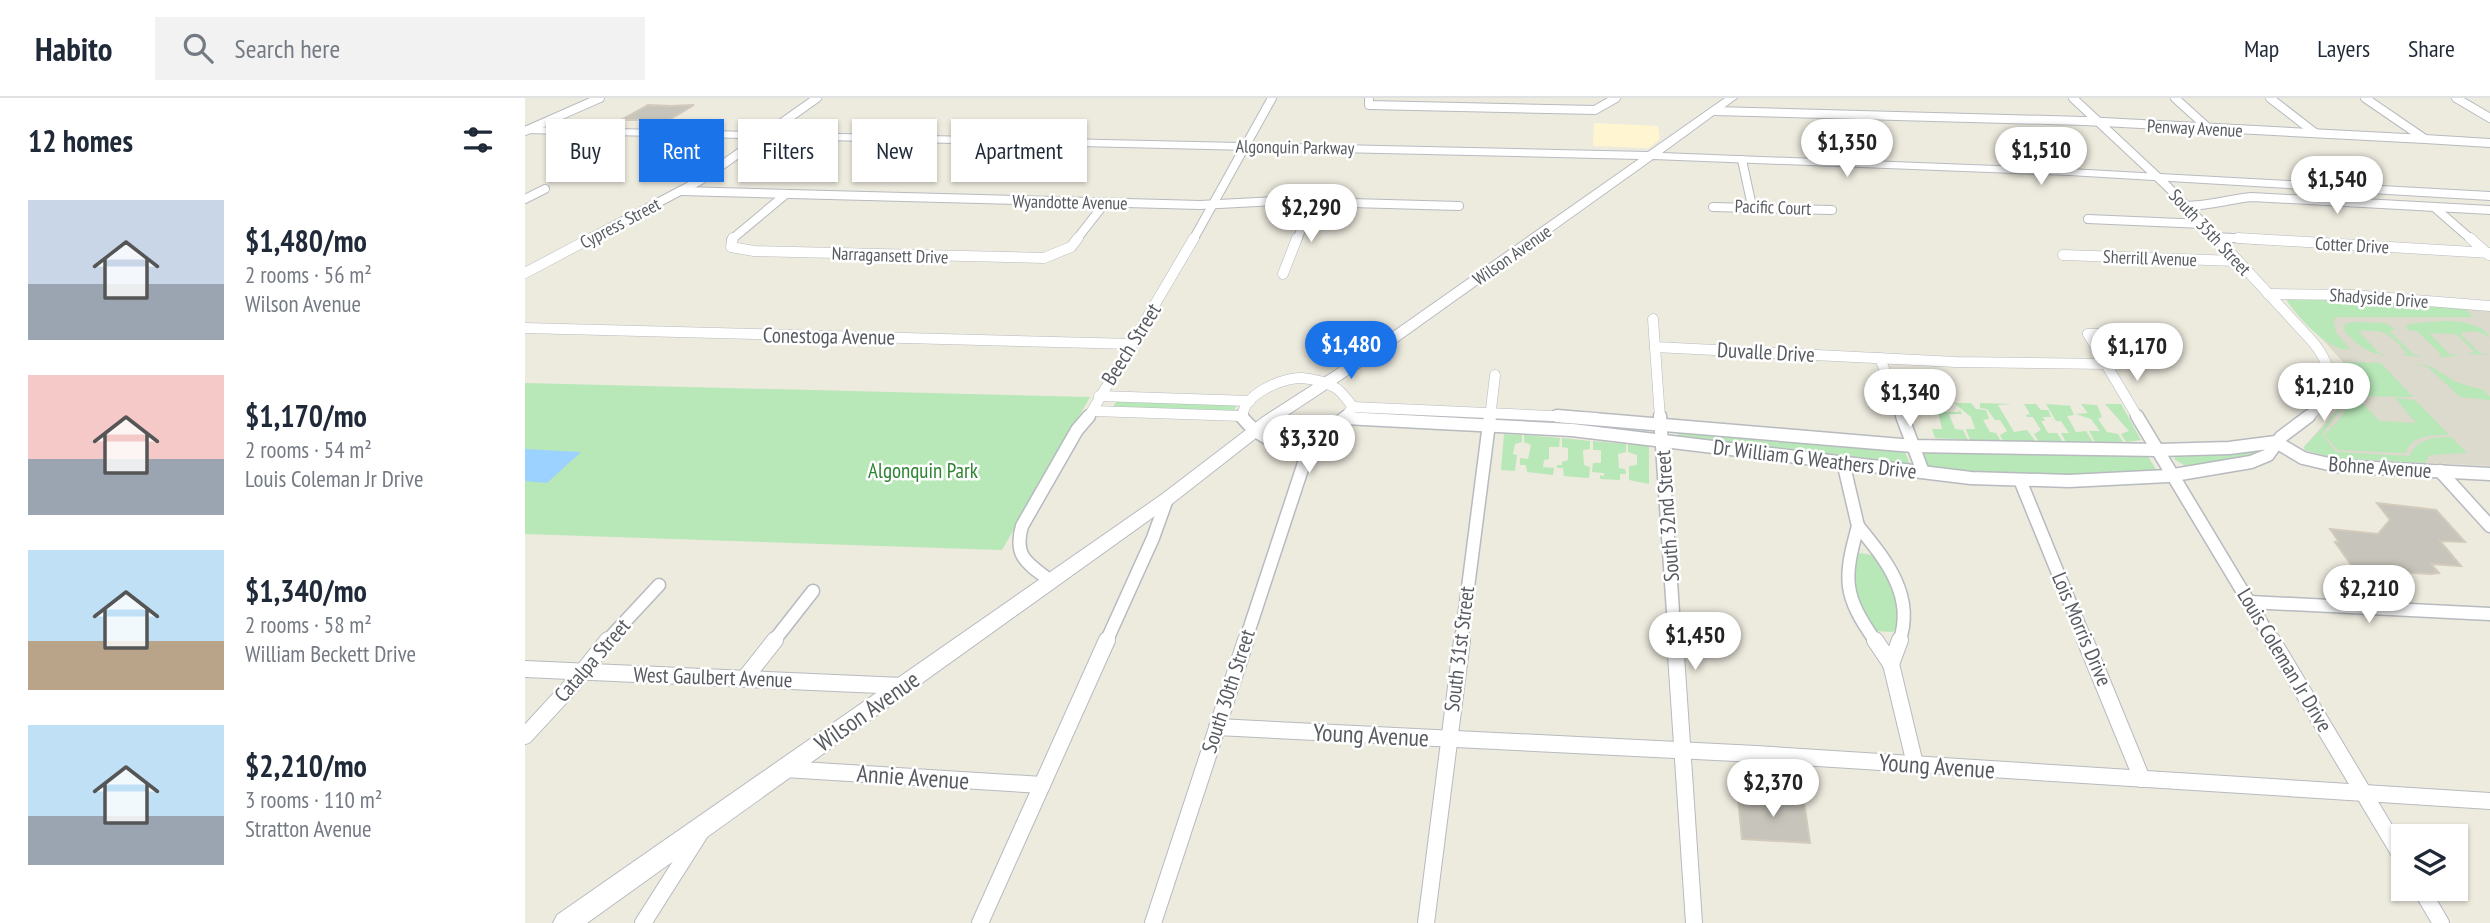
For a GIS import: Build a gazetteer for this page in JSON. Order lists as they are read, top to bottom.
{
  "streets": {
    "main road": ["Algonquin Parkway", "Wilson Avenue"],
    "street": [
      "Penway Avenue",
      "Wyandotte Avenue",
      "Pacific Court",
      "Cypress Street",
      "South 35th Street",
      "Cotter Drive",
      "Narragansett Drive",
      "Sherrill Avenue",
      "Shadyside Drive",
      "Conestoga Avenue",
      "Beech Street",
      "Duvalle Drive",
      "Dr William G Weathers Drive",
      "Bohne Avenue",
      "South 32nd Street",
      "Lois Morris Drive",
      "South 31st Street",
      "Catalpa Street",
      "Louis Coleman Jr Drive",
      "West Gaulbert Avenue",
      "South 30th Street",
      "Young Avenue",
      "Annie Avenue"
    ]
  },
  "crossings": [
    ["Penway Avenue", "South 35th Street"],
    ["Penway Avenue", "Wilson Avenue"],
    ["Algonquin Parkway", "South 35th Street"],
    ["Algonquin Parkway", "Wilson Avenue"],
    ["Algonquin Parkway", "Beech Street"],
    ["Wyandotte Avenue", "Cypress Street"],
    ["Wyandotte Avenue", "Narragansett Drive"],
    ["Wyandotte Avenue", "Beech Street"],
    ["South 35th Street", "Cotter Drive"],
    ["South 35th Street", "Sherrill Avenue"],
    ["South 35th Street", "Shadyside Drive"],
    ["South 35th Street", "Dr William G Weathers Drive"],
    ["Wilson Avenue", "Beech Street"],
    ["Wilson Avenue", "West Gaulbert Avenue"],
    ["Wilson Avenue", "Annie Avenue"],
    ["Conestoga Avenue", "Beech Street"],
    ["Duvalle Drive", "South 32nd Street"],
    ["Dr William G Weathers Drive", "Bohne Avenue"],
    ["Dr William G Weathers Drive", "South 32nd Street"],
    ["Dr William G Weathers Drive", "Lois Morris Drive"],
    ["Dr William G Weathers Drive", "South 31st Street"],
    ["Dr William G Weathers Drive", "Louis Coleman Jr Drive"],
    ["South 32nd Street", "Young Avenue"],
    ["Lois Morris Drive", "Young Avenue"],
    ["South 31st Street", "Young Avenue"],
    ["Catalpa Street", "West Gaulbert Avenue"],
    ["Louis Coleman Jr Drive", "Young Avenue"],
    ["South 30th Street", "Young Avenue"]
  ],
  "parks": ["Algonquin Park"],
  "page": {
    "header": "Habito",
    "search": "Search here",
    "nav": ["Map", "Layers", "Share"],
    "heading": "12 homes",
    "price": [
      "$1,350",
      "$1,510",
      "$1,540",
      "$2,290",
      "$1,480",
      "$1,170",
      "$1,210",
      "$1,340",
      "$3,320",
      "$2,210",
      "$1,450",
      "$2,370"
    ],
    "chip": [
      "Buy",
      "Rent",
      "Filters",
      "New",
      "Apartment"
    ],
    "list": [
      {
        "name": "$1,480/mo",
        "note": "2 rooms · 56 m² · Wilson Avenue"
      },
      {
        "name": "$1,170/mo",
        "note": "2 rooms · 54 m² · Louis Coleman Jr Drive"
      },
      {
        "name": "$1,340/mo",
        "note": "2 rooms · 58 m² · William Beckett Drive"
      },
      {
        "name": "$2,210/mo",
        "note": "3 rooms · 110 m² · Stratton Avenue"
      }
    ]
  }
}
